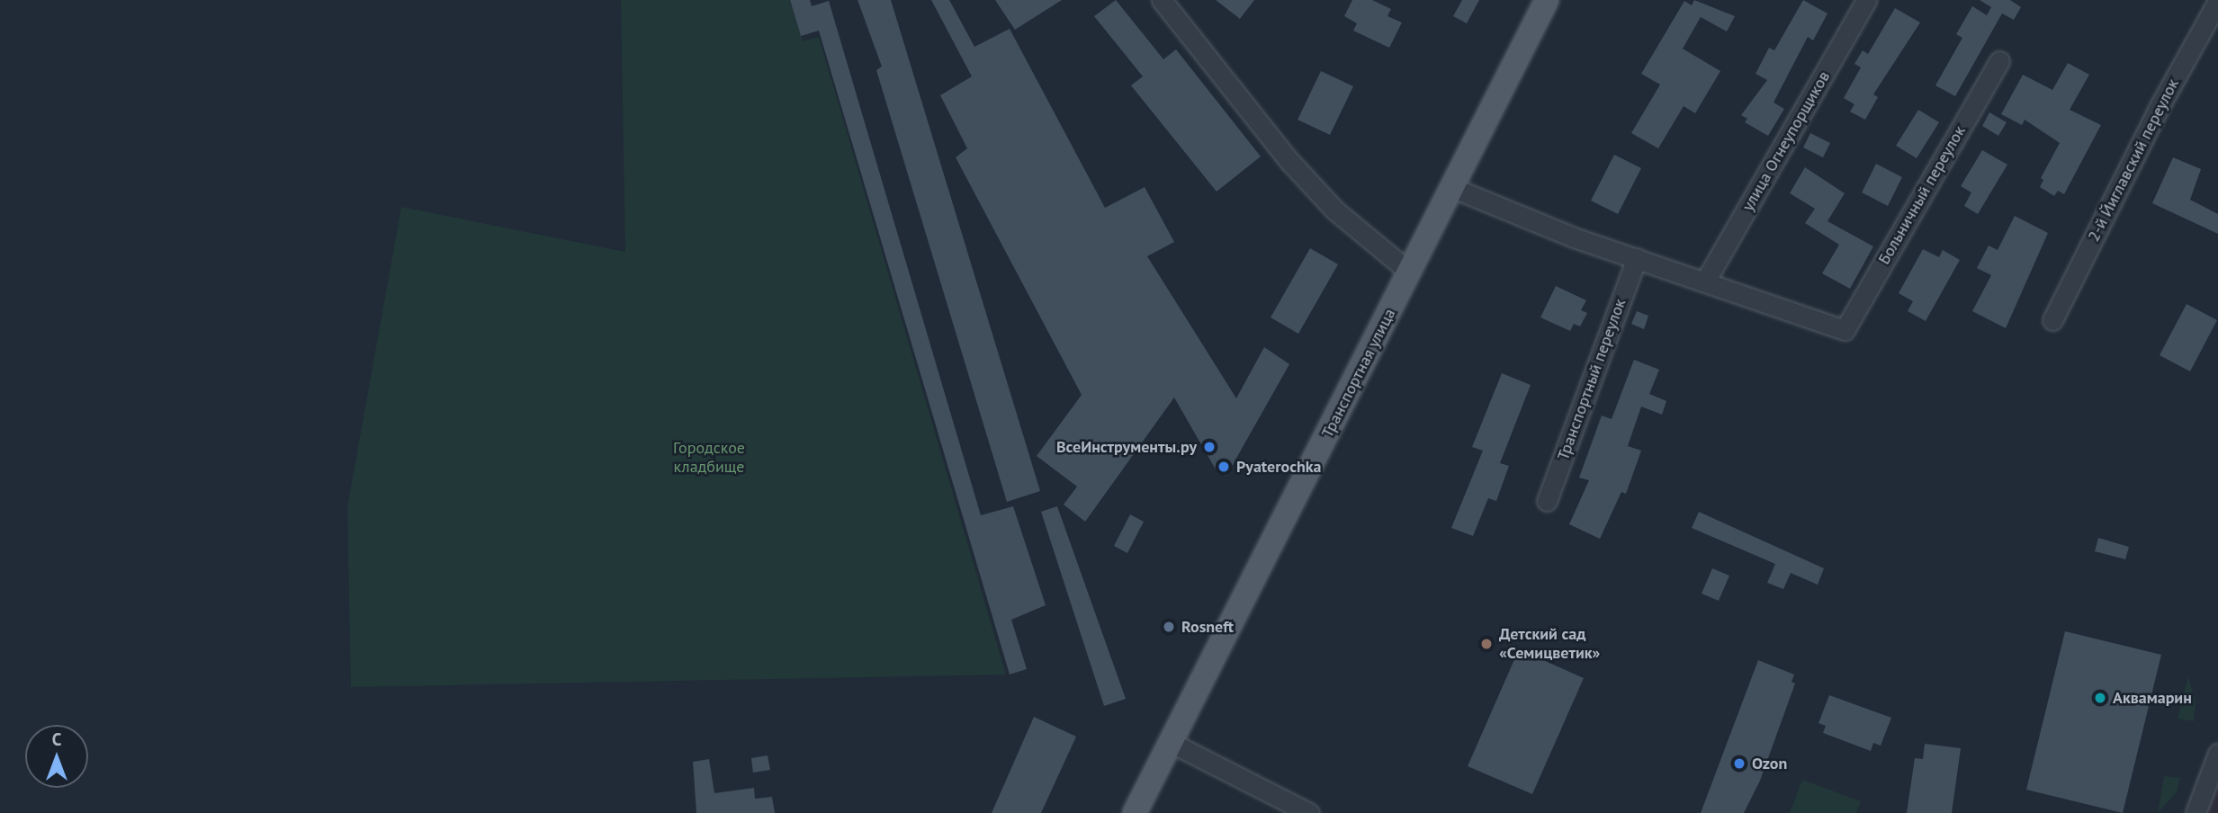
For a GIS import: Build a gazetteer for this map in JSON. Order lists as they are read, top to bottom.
{
  "streets": {
    "main road": ["Транспортная улица"],
    "street": [
      "улица Огнеупорщиков",
      "2-й Йиглавский переулок",
      "Больничный переулок",
      "Транспортный переулок"
    ]
  },
  "crossings": [
    ["улица Огнеупорщиков", "Больничный переулок"]
  ],
  "parks": ["Городское кладбище"],
  "places": [
    "ВсеИнструменты.ру",
    "Pyaterochka",
    "Rosneft",
    "Детский сад «Семицветик»",
    "Аквамарин",
    "Ozon"
  ],
  "north": "top"
}
